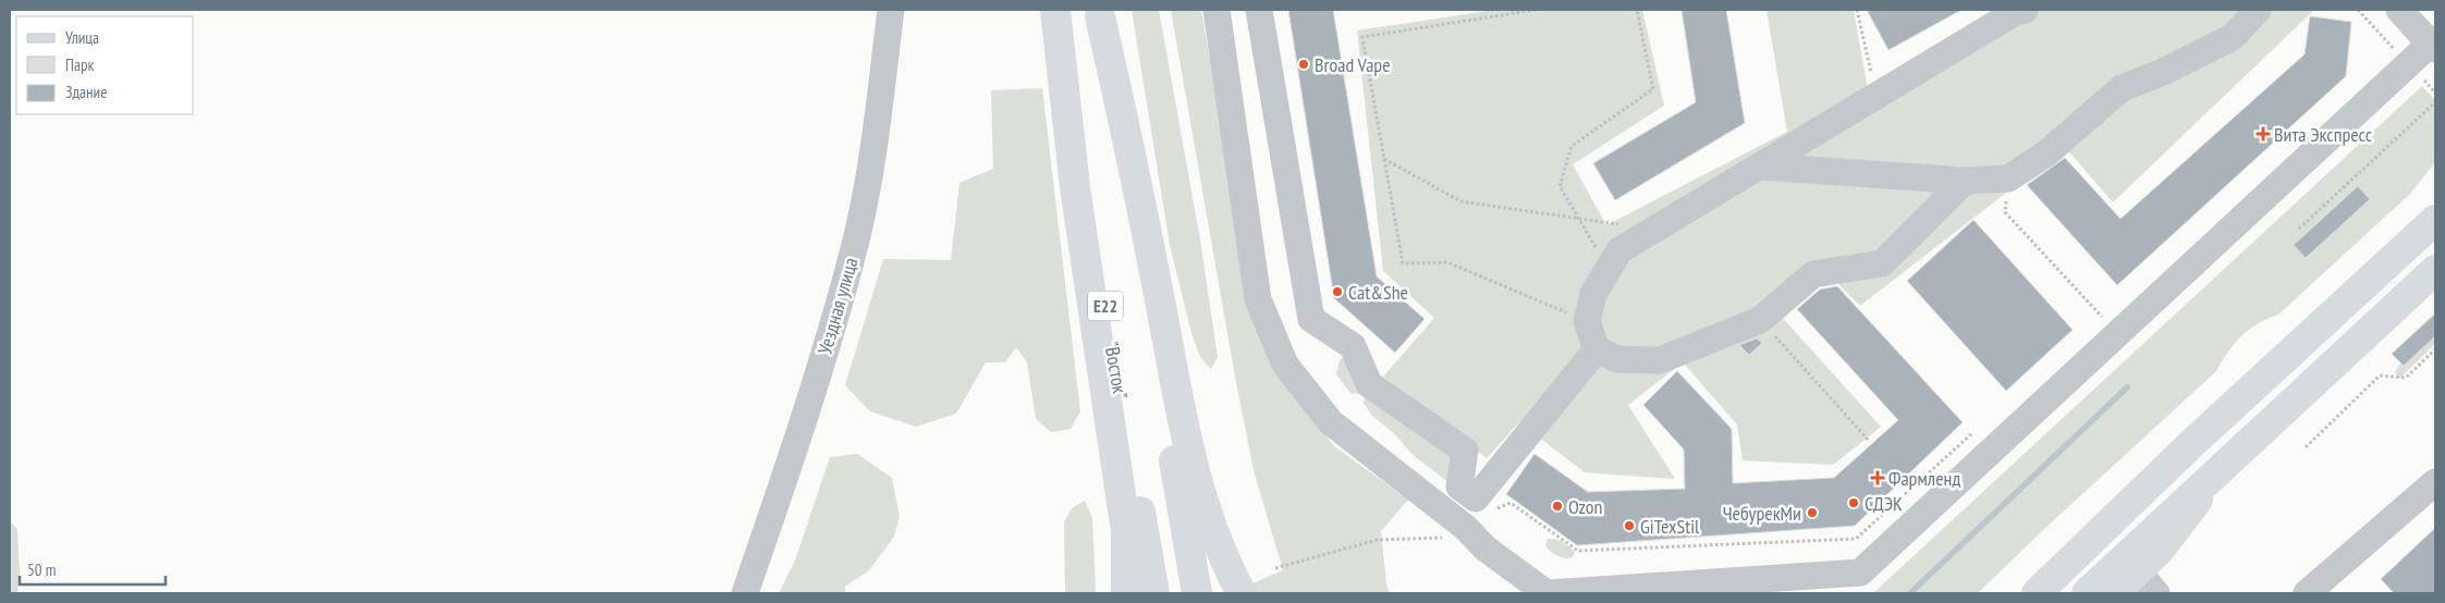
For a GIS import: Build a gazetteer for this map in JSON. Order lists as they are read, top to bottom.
{
  "streets": {
    "main road": ["E22", "\"Восток\""],
    "street": ["Уездная улица"]
  },
  "places": {
    "other": [
      "Broad Vape",
      "Cat&She",
      "СДЭК",
      "Ozon",
      "ЧебурекМи",
      "GiTexStil"
    ],
    "health": ["Вита Экспресс", "Фармленд"]
  },
  "legend": ["Улица", "Парк", "Здание"],
  "scale_bar": "50 m"
}
